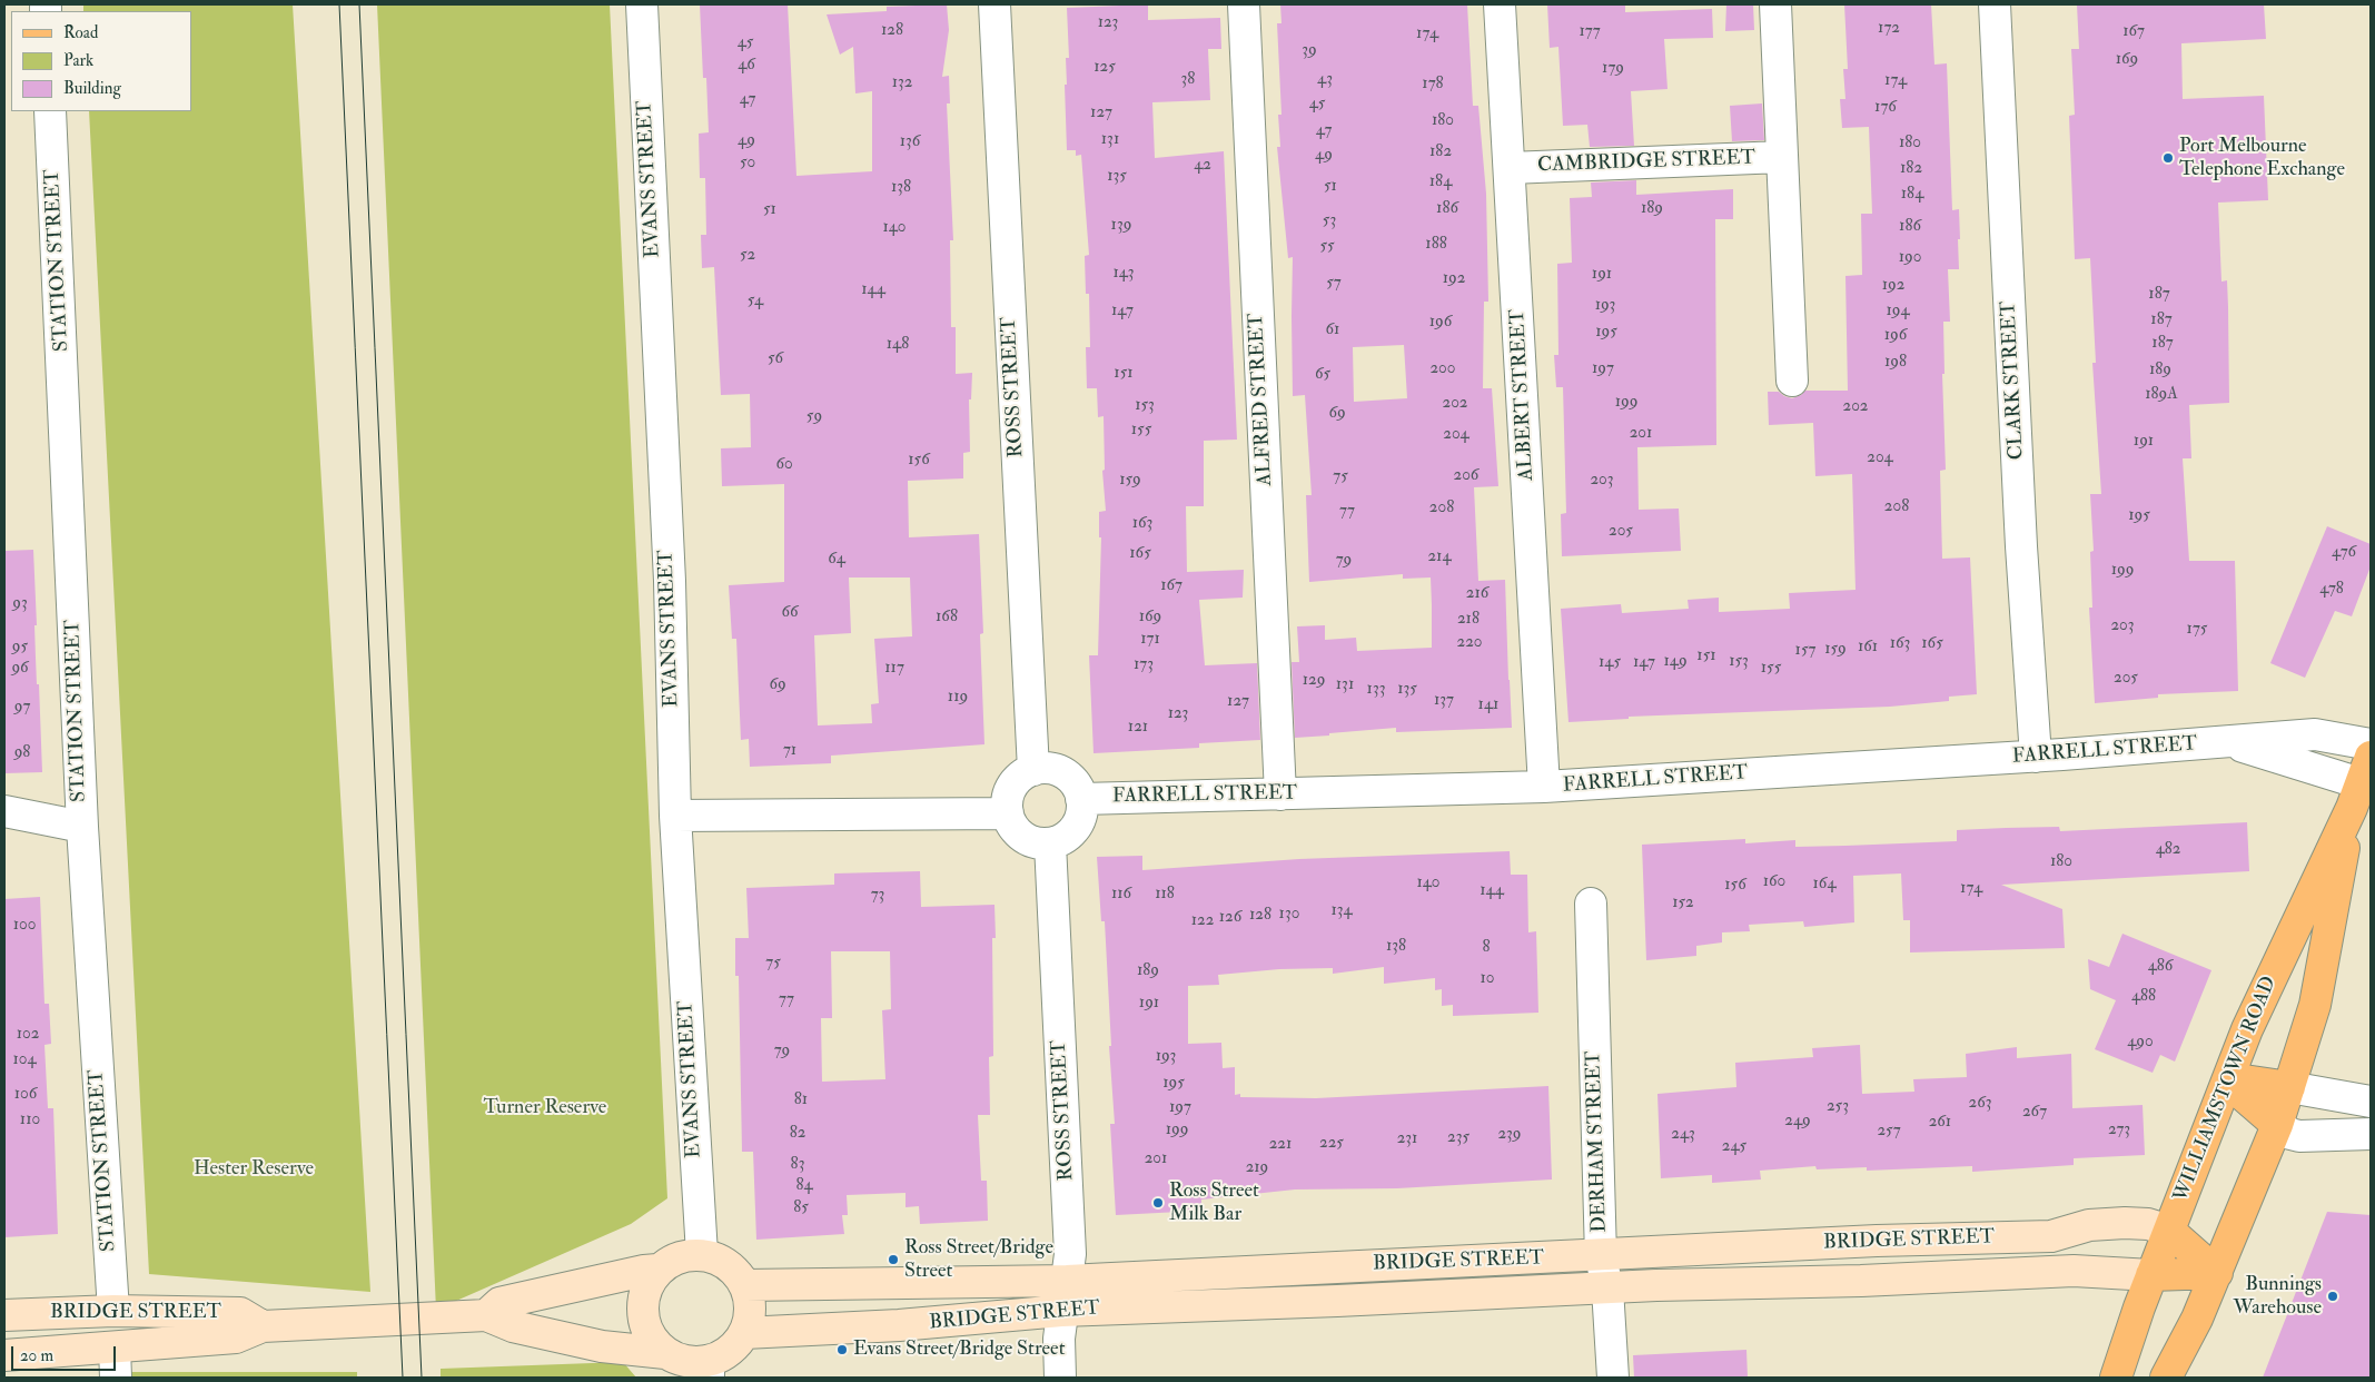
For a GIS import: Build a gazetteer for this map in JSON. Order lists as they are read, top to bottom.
{
  "streets": {
    "main road": ["WILLIAMSTOWN ROAD"],
    "street": [
      "CAMBRIDGE STREET",
      "EVANS STREET",
      "STATION STREET",
      "CLARK STREET",
      "ROSS STREET",
      "ALBERT STREET",
      "ALFRED STREET",
      "FARRELL STREET",
      "DERHAM STREET",
      "BRIDGE STREET"
    ]
  },
  "crossings": [
    ["CAMBRIDGE STREET", "ALBERT STREET"],
    ["EVANS STREET", "BRIDGE STREET"],
    ["STATION STREET", "BRIDGE STREET"],
    ["CLARK STREET", "FARRELL STREET"],
    ["ROSS STREET", "FARRELL STREET"],
    ["ROSS STREET", "BRIDGE STREET"],
    ["ALBERT STREET", "FARRELL STREET"],
    ["ALFRED STREET", "FARRELL STREET"],
    ["FARRELL STREET", "WILLIAMSTOWN ROAD"],
    ["WILLIAMSTOWN ROAD", "BRIDGE STREET"],
    ["DERHAM STREET", "BRIDGE STREET"]
  ],
  "parks": ["Turner Reserve", "Hester Reserve"],
  "places": [
    "Port Melbourne Telephone Exchange",
    "Ross Street Milk Bar",
    "Ross Street/Bridge Street",
    "Bunnings Warehouse",
    "Evans Street/Bridge Street"
  ],
  "house_numbers": [
    "123",
    "172",
    "128",
    "177",
    "167",
    "174",
    "45",
    "39",
    "169",
    "46",
    "125",
    "179",
    "38",
    "43",
    "174",
    "132",
    "178",
    "47",
    "45",
    "176",
    "127",
    "180",
    "47",
    "131",
    "49",
    "136",
    "180",
    "182",
    "49",
    "50",
    "42",
    "182",
    "135",
    "184",
    "51",
    "138",
    "184",
    "186",
    "189",
    "51",
    "53",
    "139",
    "186",
    "140",
    "188",
    "55",
    "52",
    "190",
    "143",
    "191",
    "192",
    "57",
    "192",
    "144",
    "187",
    "54",
    "193",
    "147",
    "194",
    "187",
    "196",
    "61",
    "195",
    "196",
    "187",
    "148",
    "56",
    "198",
    "200",
    "197",
    "189",
    "151",
    "65",
    "189A",
    "199",
    "202",
    "153",
    "202",
    "69",
    "59",
    "155",
    "201",
    "204",
    "191",
    "204",
    "156",
    "60",
    "206",
    "75",
    "159",
    "203",
    "208",
    "208",
    "77",
    "195",
    "163",
    "205",
    "476",
    "165",
    "214",
    "64",
    "79",
    "199",
    "167",
    "478",
    "216",
    "93",
    "66",
    "168",
    "169",
    "218",
    "203",
    "175",
    "171",
    "220",
    "163",
    "165",
    "95",
    "161",
    "159",
    "157",
    "151",
    "149",
    "153",
    "145",
    "147",
    "173",
    "96",
    "117",
    "155",
    "205",
    "129",
    "69",
    "131",
    "133",
    "135",
    "119",
    "137",
    "127",
    "141",
    "97",
    "123",
    "121",
    "71",
    "98",
    "482",
    "180",
    "160",
    "140",
    "164",
    "156",
    "174",
    "144",
    "116",
    "118",
    "73",
    "152",
    "134",
    "130",
    "128",
    "126",
    "122",
    "100",
    "138",
    "8",
    "75",
    "486",
    "189",
    "10",
    "488",
    "77",
    "191",
    "102",
    "490",
    "79",
    "193",
    "104",
    "195",
    "106",
    "81",
    "263",
    "253",
    "197",
    "267",
    "110",
    "249",
    "261",
    "199",
    "273",
    "257",
    "82",
    "239",
    "243",
    "235",
    "231",
    "225",
    "221",
    "245",
    "201",
    "83",
    "219",
    "84",
    "85"
  ],
  "legend": ["Road", "Park", "Building"],
  "scale_bar": "20 m"
}
